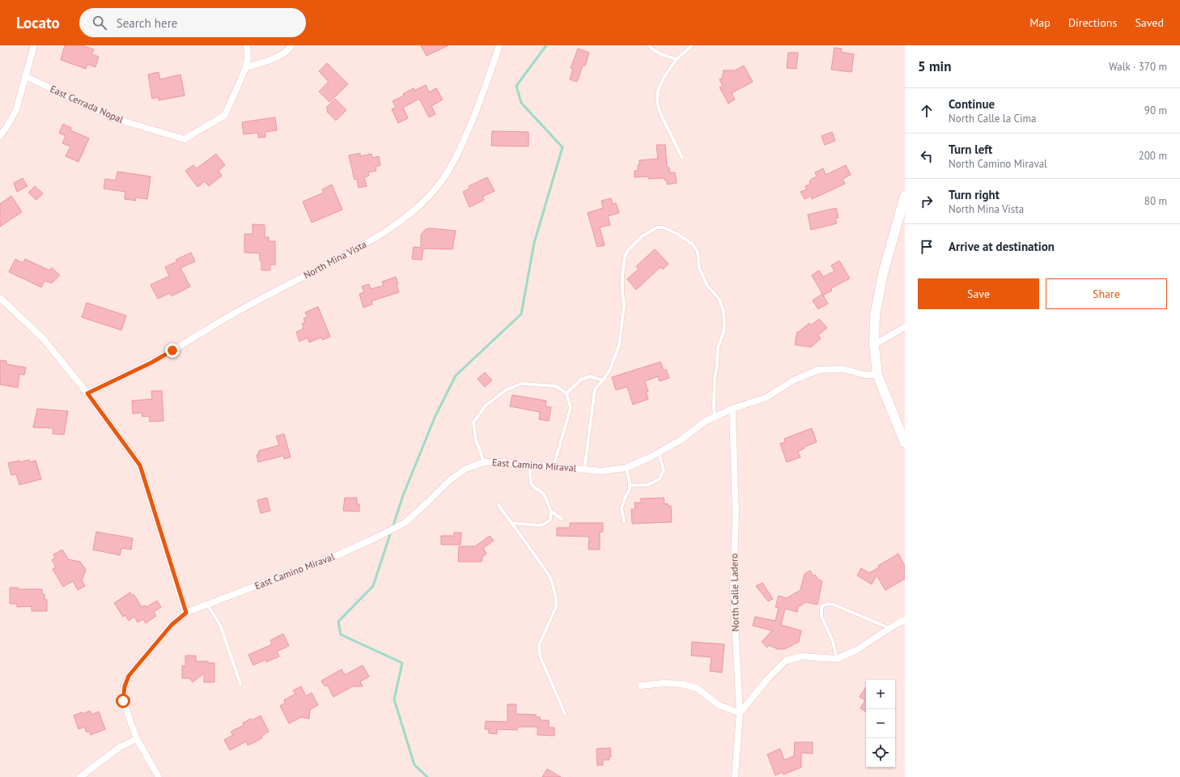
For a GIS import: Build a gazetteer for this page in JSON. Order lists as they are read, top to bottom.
{
  "streets": {
    "street": [
      "East Cerrada Nopal",
      "North Mina Vista",
      "East Camino Miraval",
      "North Calle Ladero"
    ]
  },
  "crossings": [
    ["East Camino Miraval", "North Calle Ladero"]
  ],
  "page": {
    "header": "Locato",
    "search": "Search here",
    "nav": ["Map", "Directions", "Saved"],
    "heading": ["5 min", "Walk · 370 m"],
    "list": [
      ["Continue", "North Calle la Cima", "90 m"],
      ["Turn left", "North Camino Miraval", "200 m"],
      ["Turn right", "North Mina Vista", "80 m"],
      "Arrive at destination"
    ],
    "buttons": ["Save", "Share"],
    "map_buttons": ["+", "−"]
  }
}
